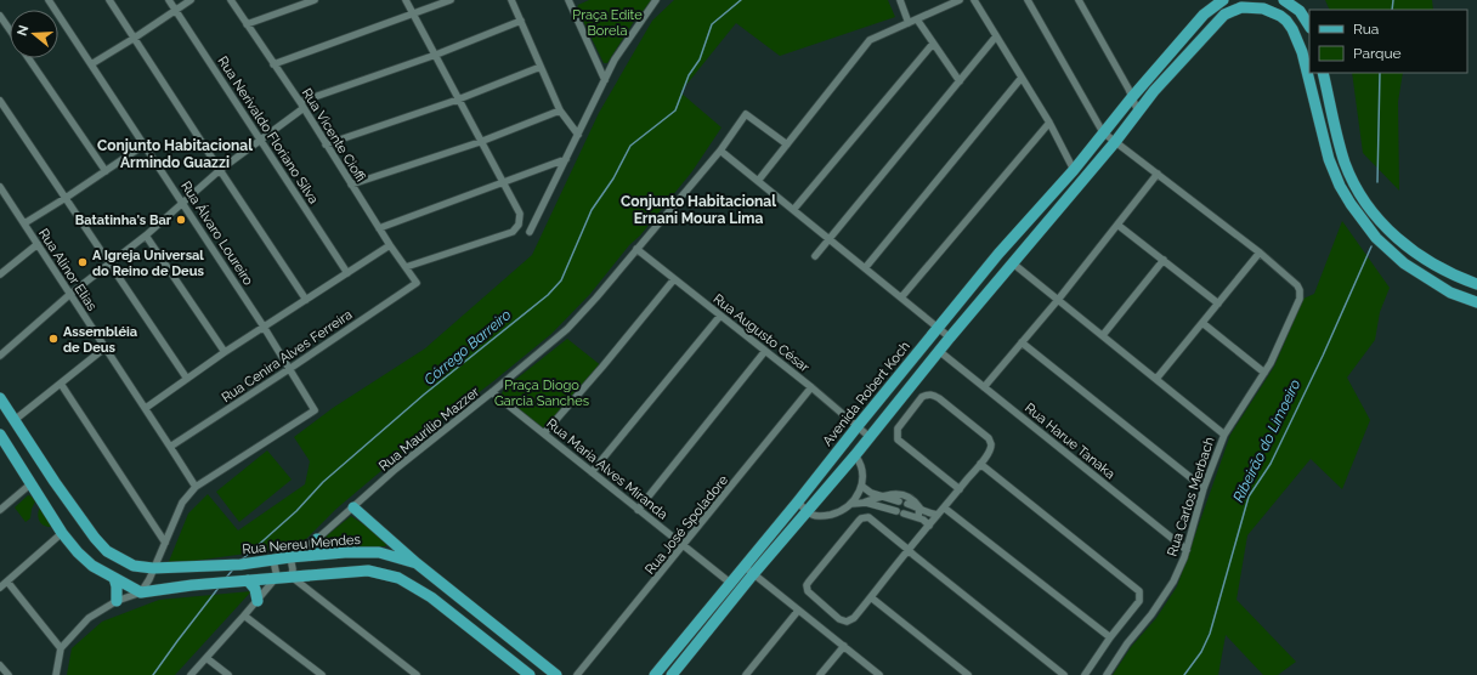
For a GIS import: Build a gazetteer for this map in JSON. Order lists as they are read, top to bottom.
{
  "streets": {
    "main road": ["Avenida Robert Koch", "Rua Nereu Mendes"],
    "street": [
      "Rua Nerivaldo Floriano Silva",
      "Rua Vicente Cioffi",
      "Rua Álvaro Loureiro",
      "Rua Alinor Elias",
      "Rua Augusto César",
      "Rua Cenira Alves Ferreira",
      "Rua Maurilio Mazzer",
      "Rua Harue Tanaka",
      "Rua Maria Alves Miranda",
      "Rua Carlos Merbach",
      "Rua José Spoladore"
    ]
  },
  "crossings": [
    ["Rua Vicente Cioffi", "Rua Cenira Alves Ferreira"],
    ["Rua Álvaro Loureiro", "Rua Alinor Elias"],
    ["Rua Álvaro Loureiro", "Rua Cenira Alves Ferreira"],
    ["Rua Alinor Elias", "Rua Cenira Alves Ferreira"],
    ["Rua Augusto César", "Avenida Robert Koch"],
    ["Rua Augusto César", "Rua Maurilio Mazzer"],
    ["Rua Augusto César", "Rua José Spoladore"],
    ["Avenida Robert Koch", "Rua Maria Alves Miranda"],
    ["Avenida Robert Koch", "Rua Carlos Merbach"],
    ["Rua Maurilio Mazzer", "Rua Maria Alves Miranda"],
    ["Rua Maurilio Mazzer", "Rua Nereu Mendes"],
    ["Rua Harue Tanaka", "Rua Carlos Merbach"],
    ["Rua Maria Alves Miranda", "Rua José Spoladore"]
  ],
  "districts": ["Conjunto Habitacional Armindo Guazzi", "Conjunto Habitacional Ernani Moura Lima"],
  "water": ["Córrego Barreiro", "Ribeirão do Limoeiro"],
  "parks": ["Praça Edite Borela", "Praça Diogo Garcia Sanches"],
  "places": ["Batatinha's Bar", "A Igreja Universal do Reino de Deus", "Assembléia de Deus"],
  "legend": ["Rua", "Parque"],
  "north": "left"
}
